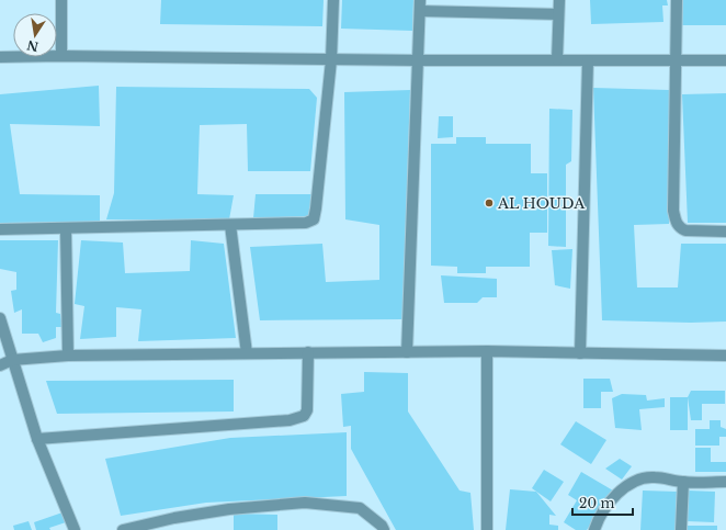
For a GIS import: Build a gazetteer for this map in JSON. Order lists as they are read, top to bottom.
{
  "places": ["AL HOUDA"],
  "scale_bar": "20 m",
  "north": "bottom"
}
